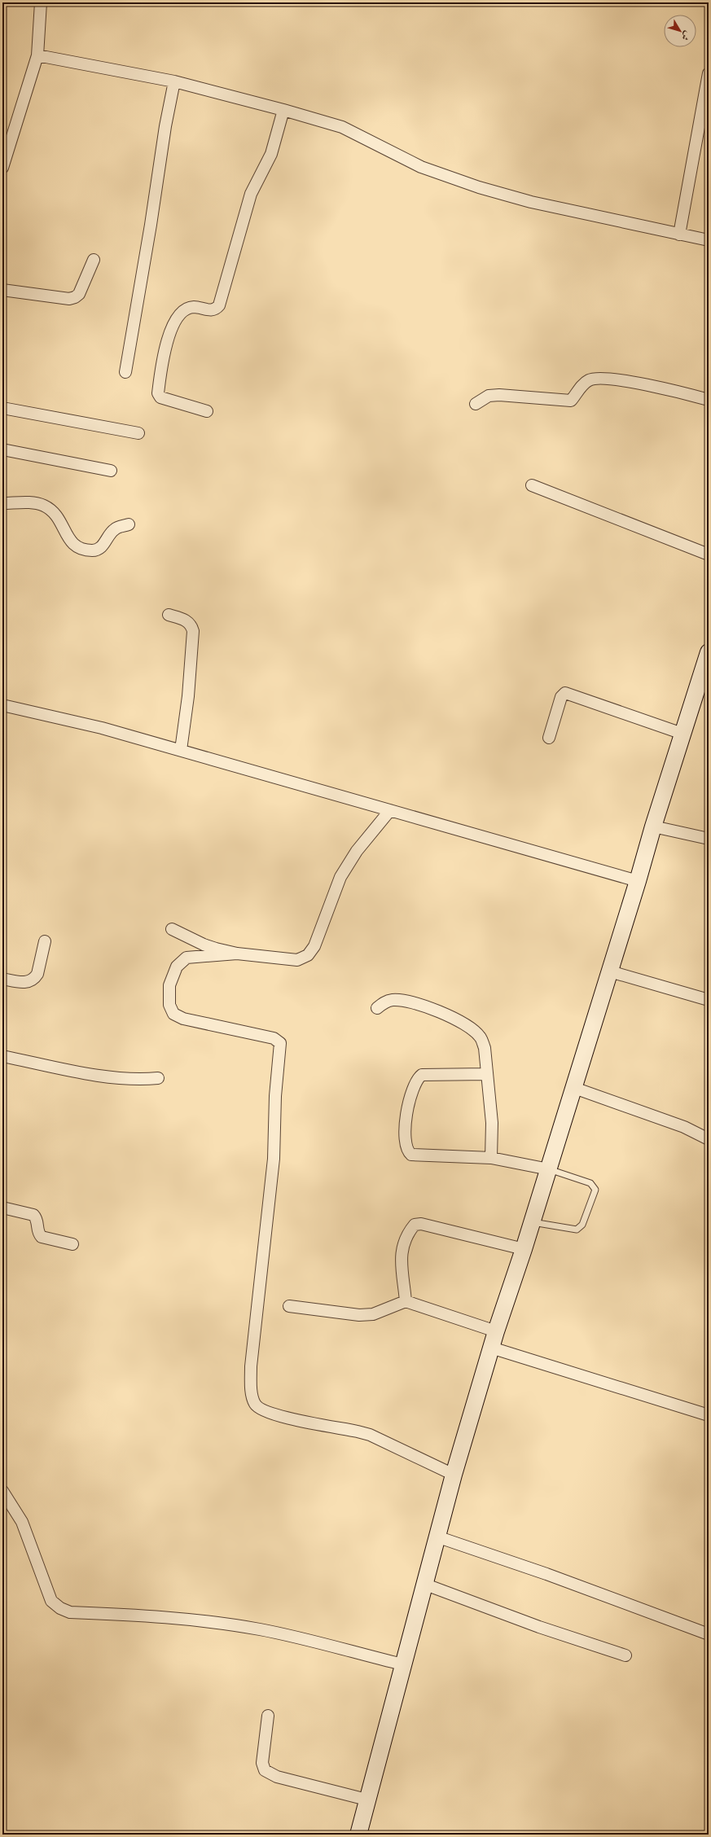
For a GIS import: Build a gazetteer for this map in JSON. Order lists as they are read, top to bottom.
{
  "north": "bottom right"
}
